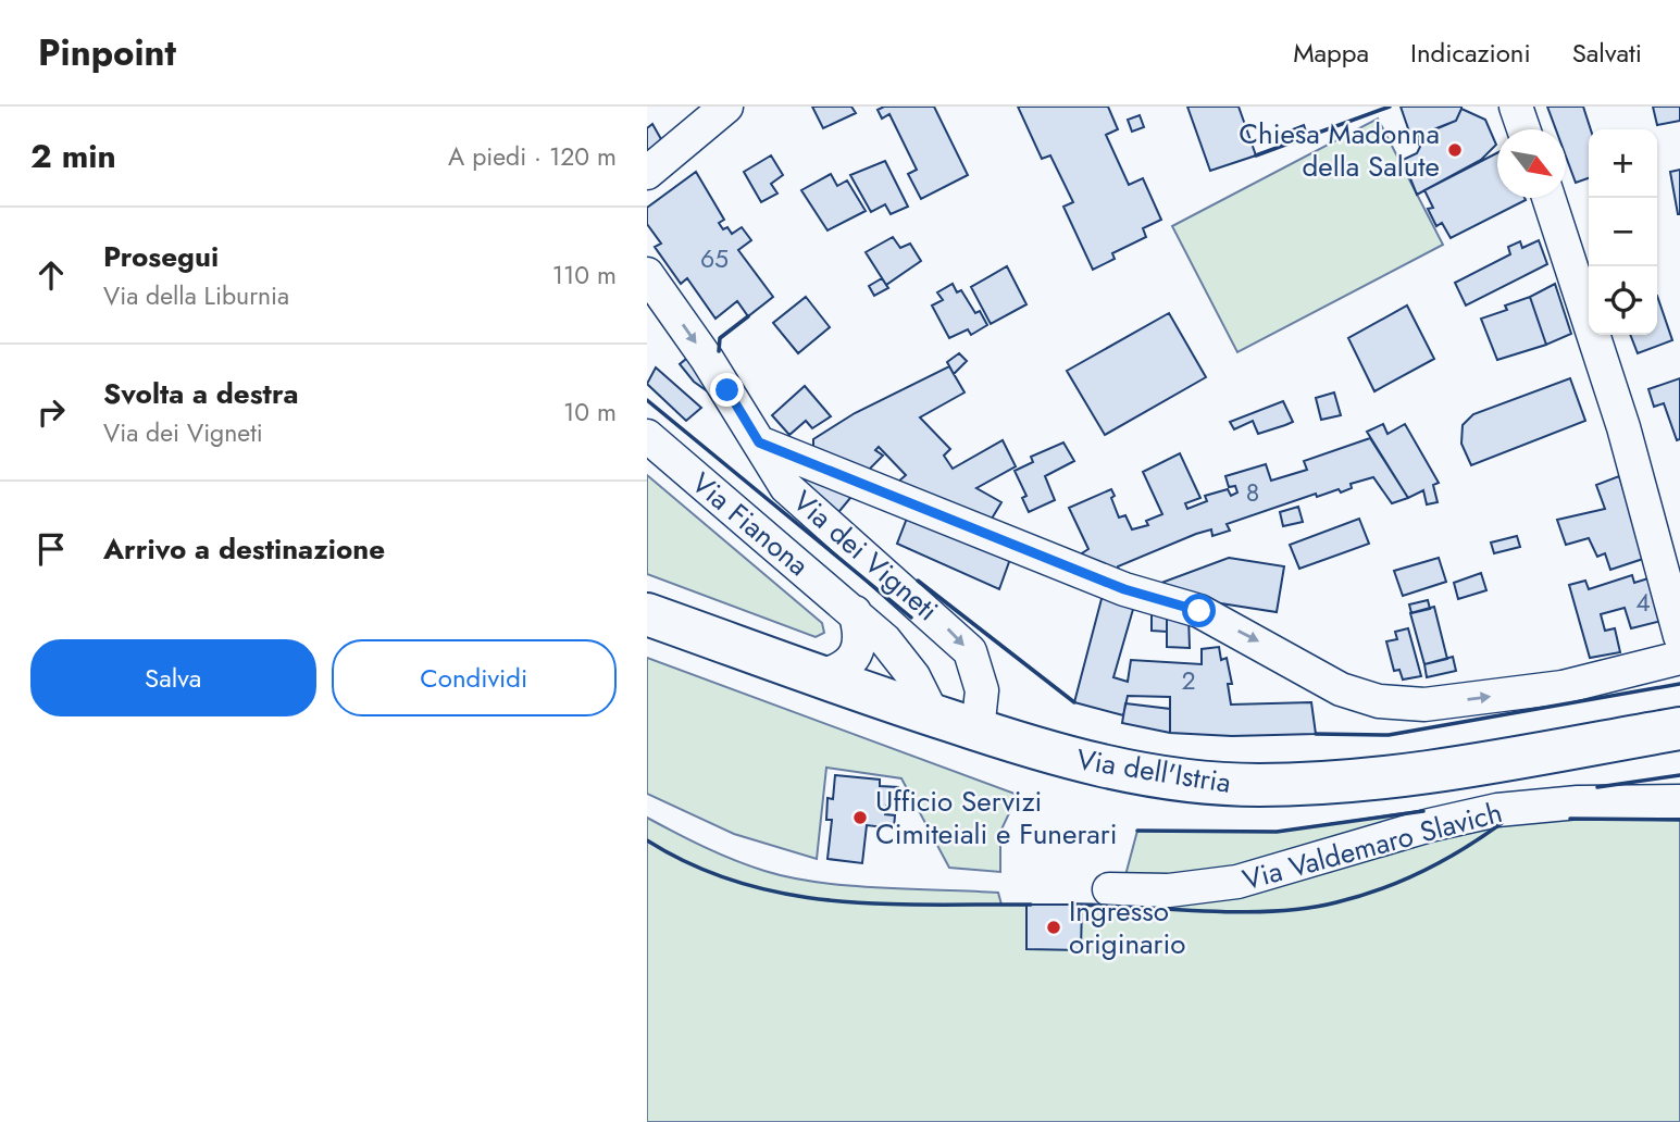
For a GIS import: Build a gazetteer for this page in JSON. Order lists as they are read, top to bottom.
{
  "streets": {
    "main road": ["Via dell'Istria"],
    "street": ["Via Fianona", "Via dei Vigneti", "Via Valdemaro Slavich"]
  },
  "crossings": [
    ["Via Fianona", "Via dell'Istria"],
    ["Via dei Vigneti", "Via dell'Istria"]
  ],
  "one_way": ["Via dei Vigneti"],
  "places": ["Chiesa Madonna della Salute", "Ufficio Servizi Cimiteiali e Funerari", "Ingresso originario"],
  "house_numbers": [
    "65",
    "8",
    "4",
    "2"
  ],
  "north": "bottom right",
  "page": {
    "header": "Pinpoint",
    "nav": ["Mappa", "Indicazioni", "Salvati"],
    "heading": ["2 min", "A piedi · 120 m"],
    "map_buttons": ["+", "−"],
    "list": [
      ["Prosegui", "Via della Liburnia", "110 m"],
      ["Svolta a destra", "Via dei Vigneti", "10 m"],
      "Arrivo a destinazione"
    ],
    "buttons": ["Salva", "Condividi"]
  }
}
